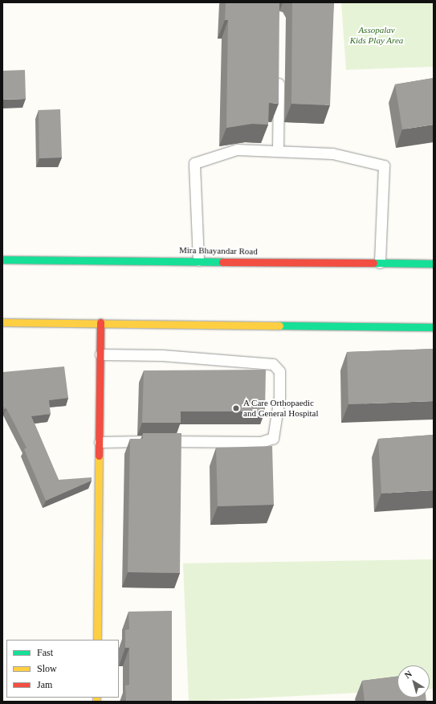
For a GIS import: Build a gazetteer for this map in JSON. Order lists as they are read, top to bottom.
{
  "streets": {
    "main road": ["Mira Bhayandar Road"]
  },
  "parks": ["Assopalav Kids Play Area"],
  "places": ["A Care Orthopaedic and General Hospital"],
  "legend": ["Fast", "Slow", "Jam"],
  "north": "top left"
}
